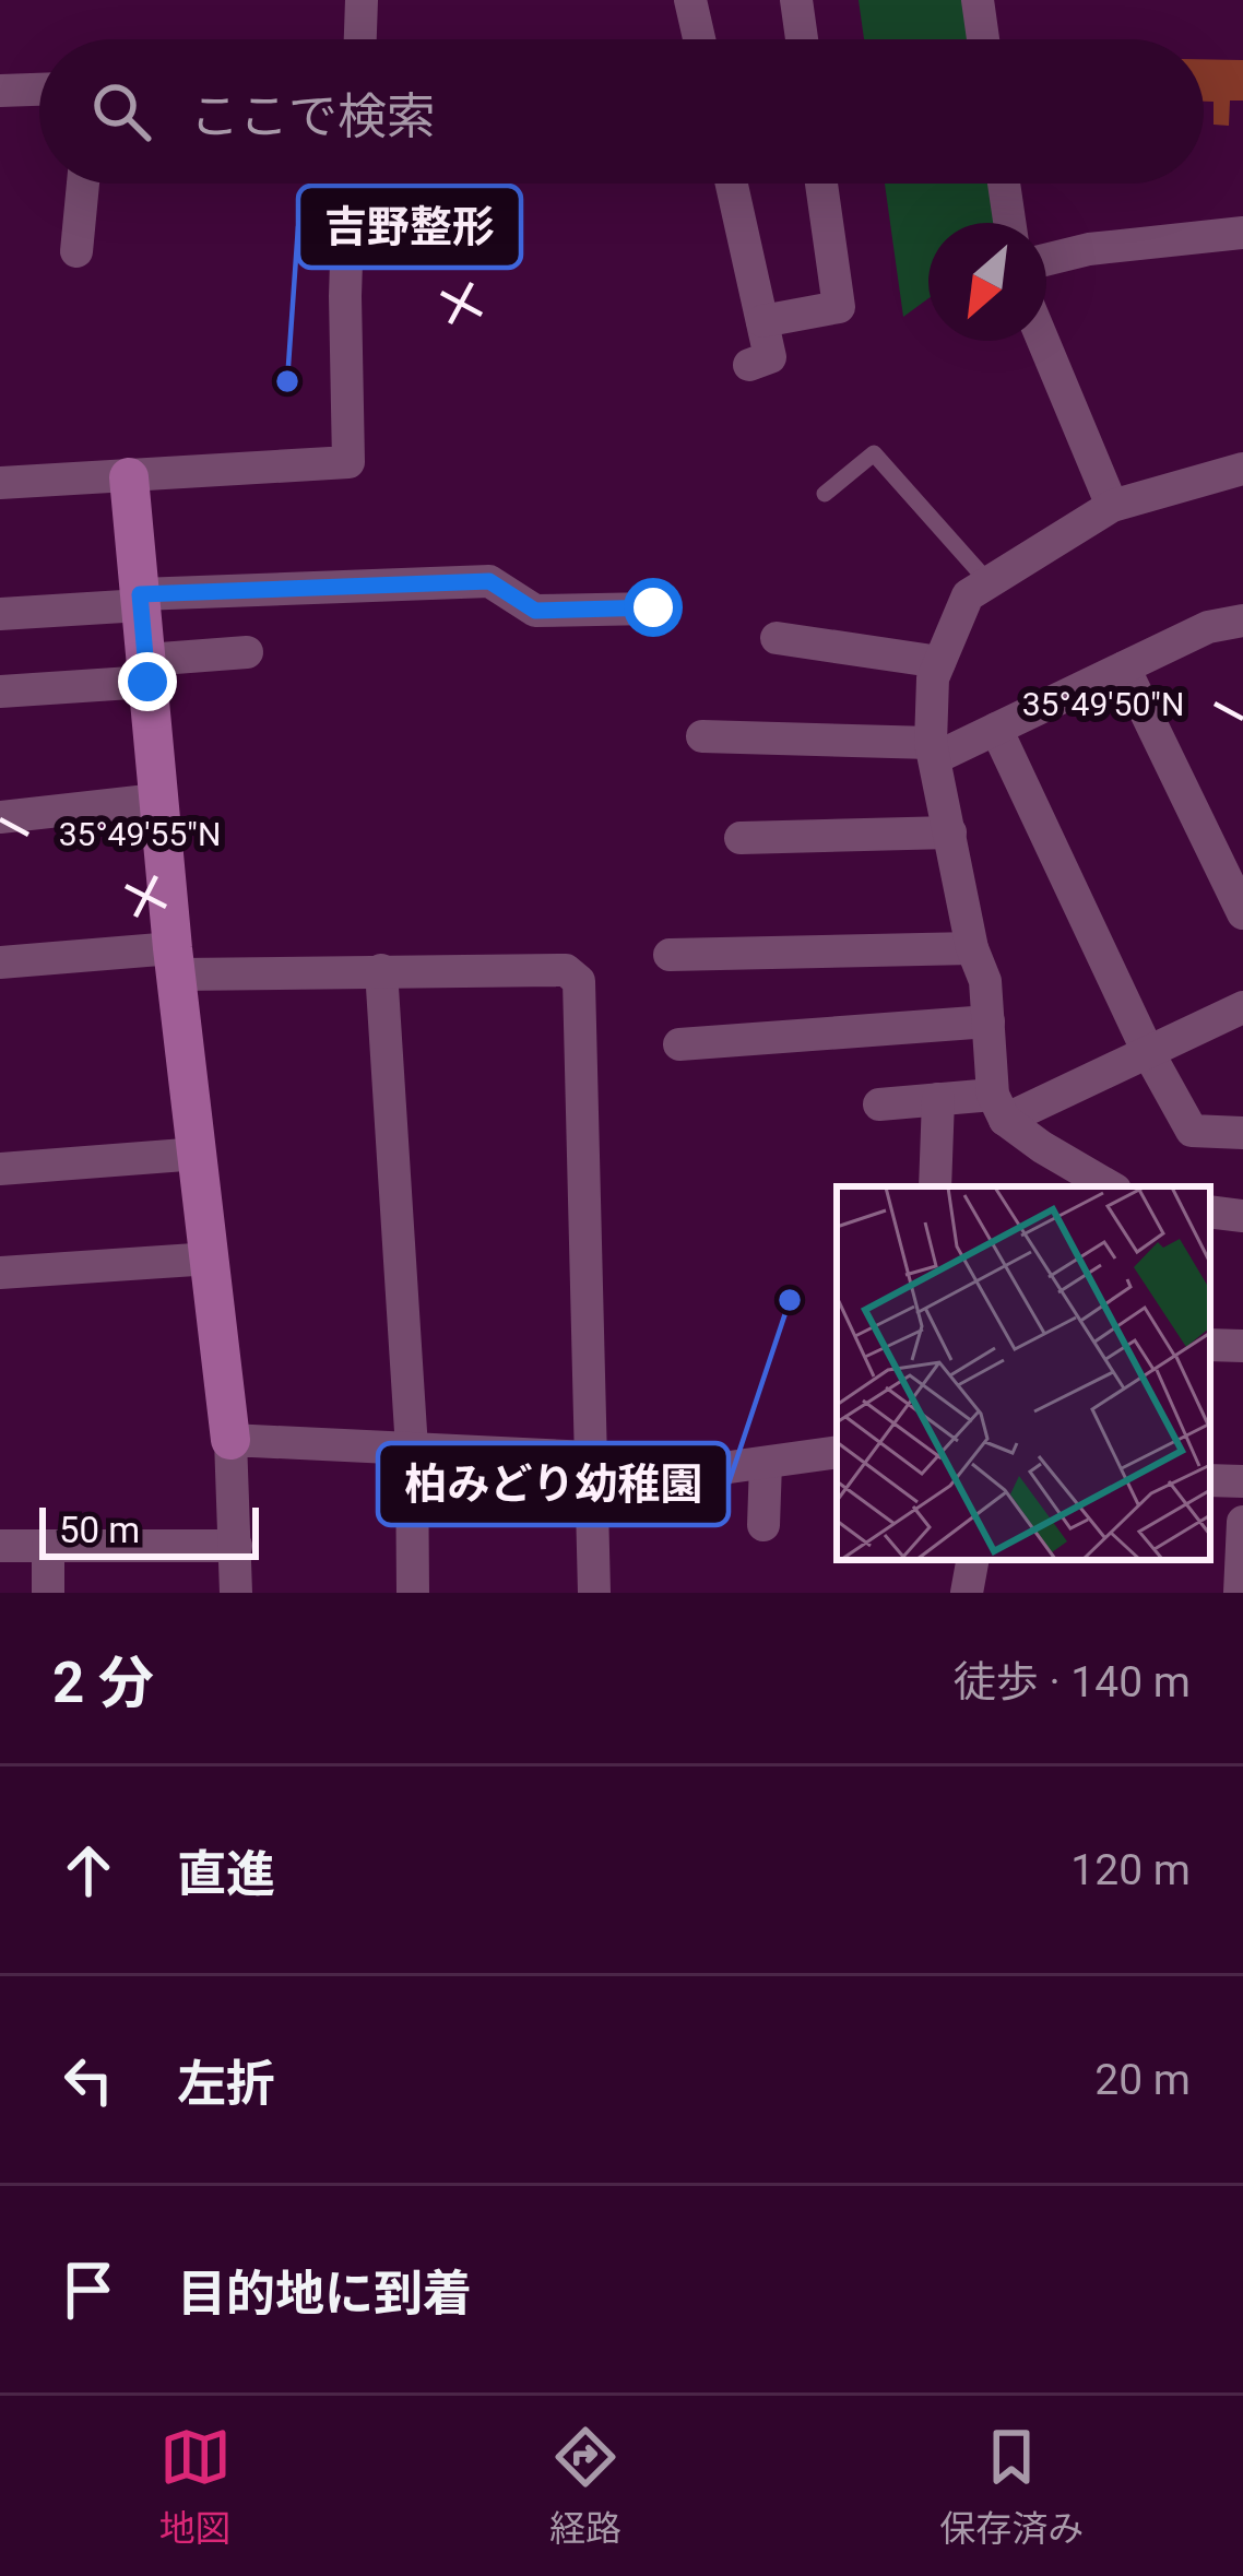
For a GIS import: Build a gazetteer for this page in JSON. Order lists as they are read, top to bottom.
{
  "places": ["吉野整形", "柏みどり幼稚園"],
  "scale_bar": "50 m",
  "north": "bottom left",
  "page": {
    "search": "ここで検索",
    "scale": "50 m",
    "heading": ["2 分", "徒歩 · 140 m"],
    "list": [
      ["直進", "120 m"],
      ["左折", "20 m"],
      "目的地に到着"
    ],
    "nav": ["地図", "経路", "保存済み"]
  },
  "coordinates": ["35°49'50\"N", "35°49'55\"N"]
}
